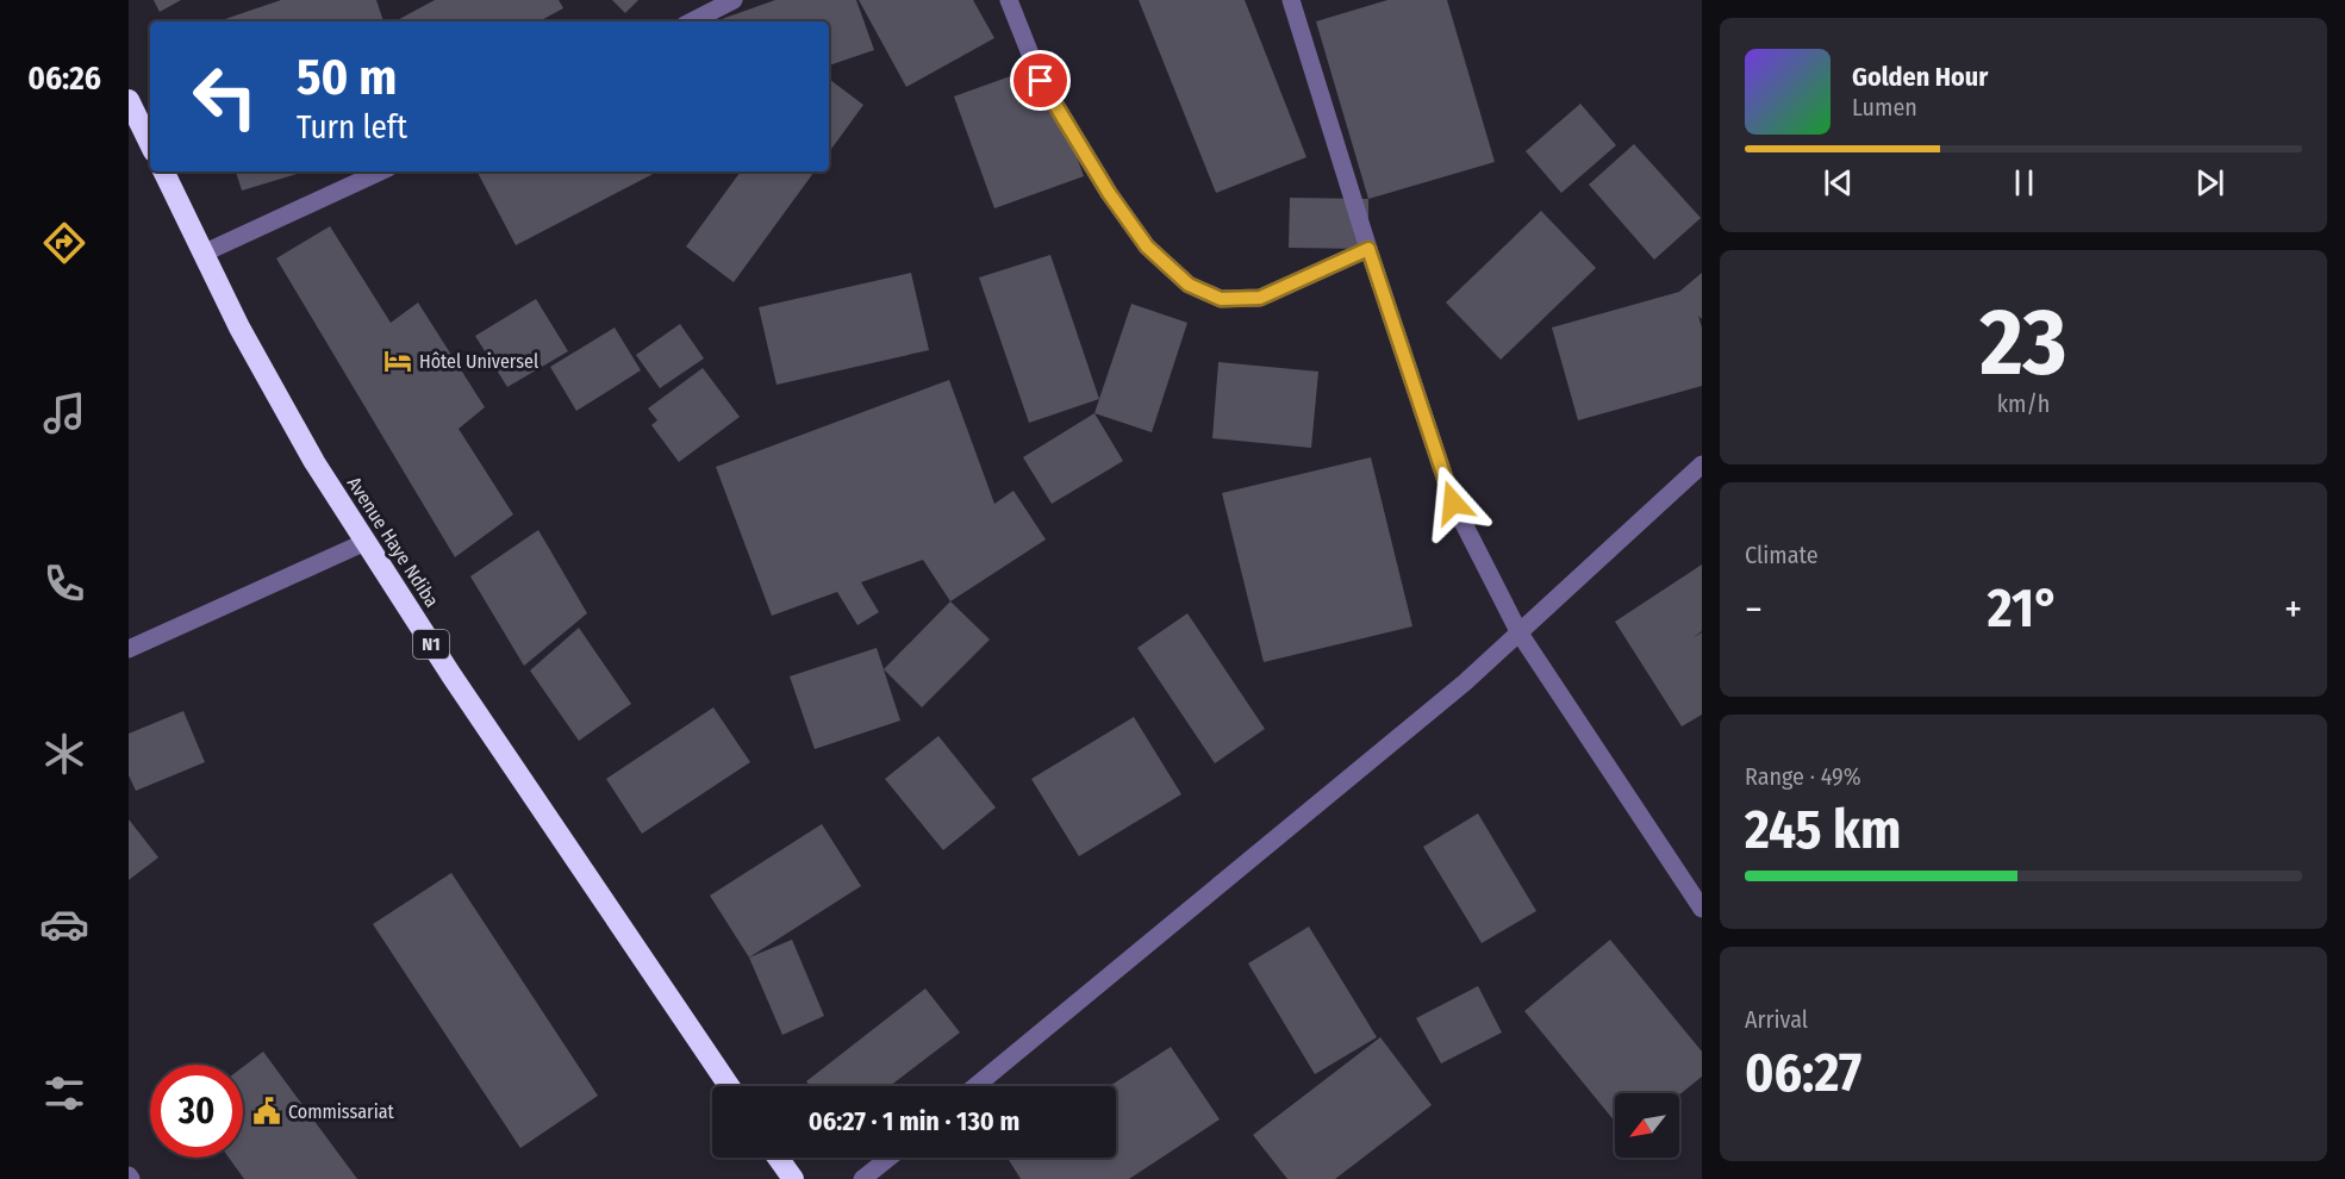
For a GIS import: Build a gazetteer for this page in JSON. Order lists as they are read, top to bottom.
{
  "streets": {
    "highway": ["Avenue Haye Ndiba", "N1"]
  },
  "places": {
    "hotel": ["Hôtel Universel"],
    "public building": ["Commissariat"]
  },
  "north": "bottom left",
  "page": {
    "tabs": "06:26",
    "turn": ["50 m", "Turn left"],
    "song": ["Golden Hour", "Lumen"],
    "tile": [
      ["23", "km/h"],
      "Climate",
      ["Range · 49%", "245 km"],
      ["Arrival", "06:27"]
    ],
    "heat": ["−", "21°", "+"],
    "limit": "30",
    "trip": "06:27 · 1 min · 130 m"
  }
}
